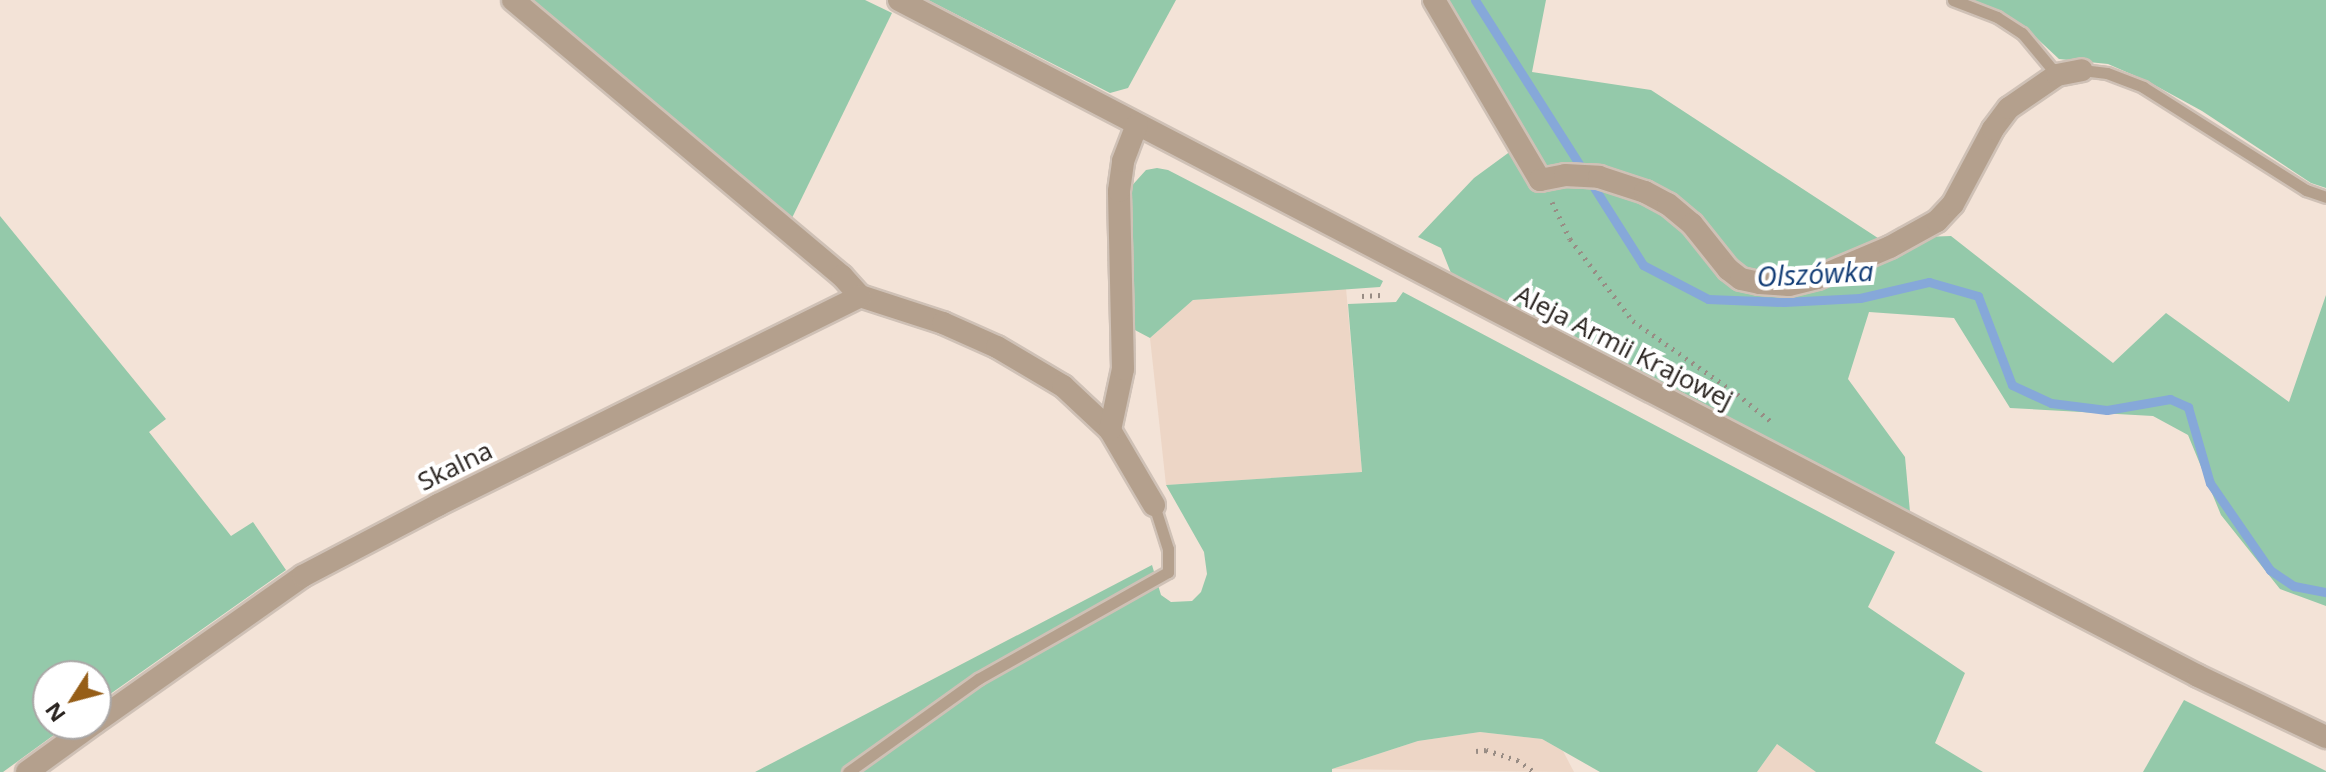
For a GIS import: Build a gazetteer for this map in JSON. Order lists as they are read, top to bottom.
{
  "streets": {
    "street": ["Aleja Armii Krajowej", "Skalna"]
  },
  "water": ["Olszówka"],
  "north": "bottom left"
}
